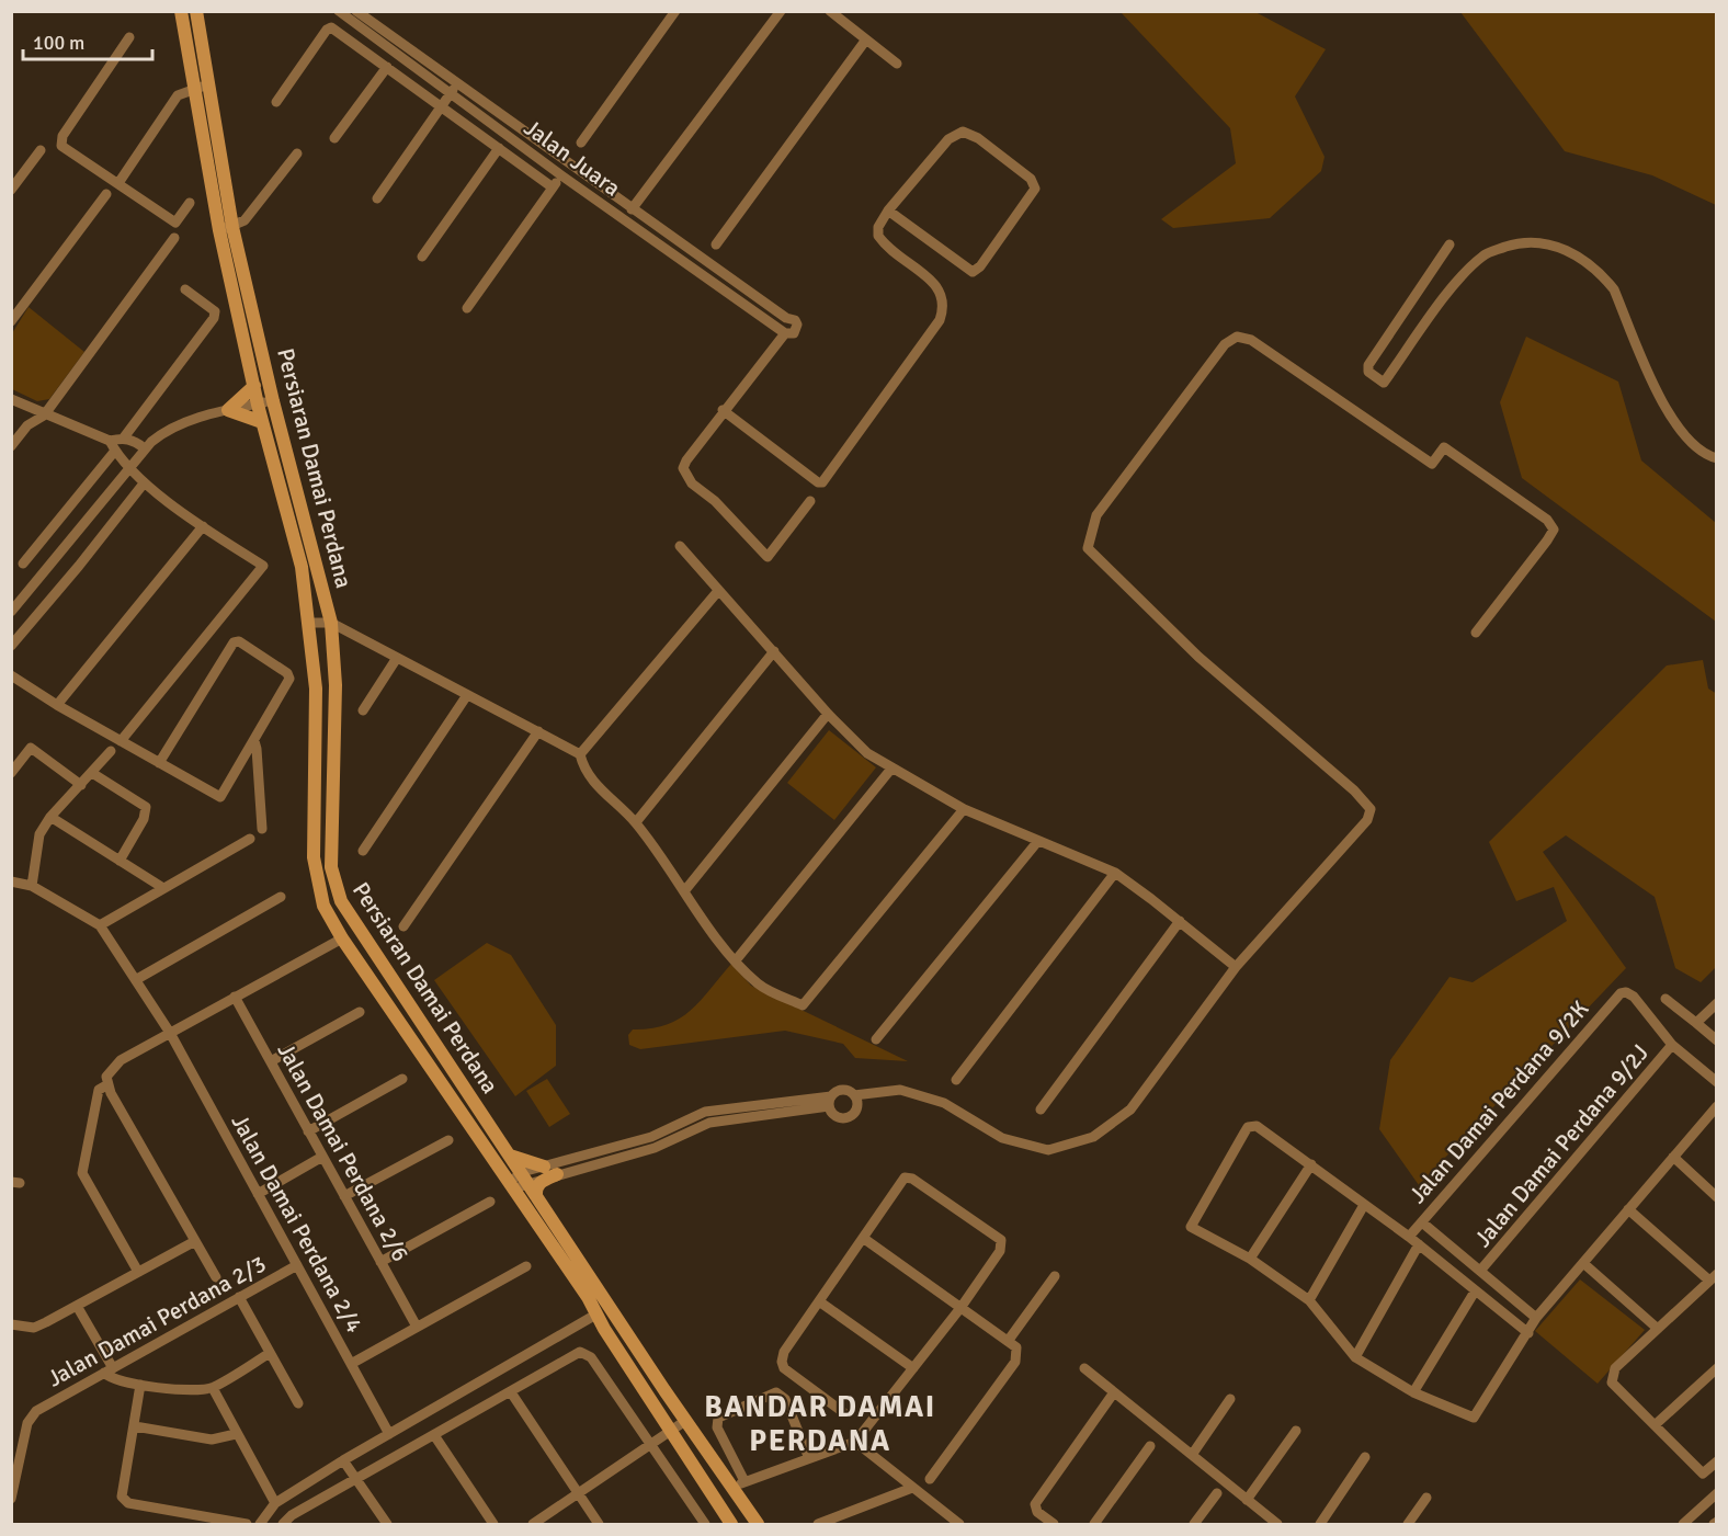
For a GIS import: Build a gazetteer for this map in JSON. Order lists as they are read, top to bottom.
{
  "streets": {
    "main road": ["Persiaran Damai Perdana"],
    "street": [
      "Jalan Juara",
      "Jalan Damai Perdana 9/2K",
      "Jalan Damai Perdana 9/2J",
      "Jalan Damai Perdana 2/6",
      "Jalan Damai Perdana 2/4",
      "Jalan Damai Perdana 2/3"
    ]
  },
  "crossings": [
    ["Jalan Damai Perdana 9/2K", "Jalan Damai Perdana 9/2J"],
    ["Jalan Damai Perdana 2/4", "Jalan Damai Perdana 2/3"]
  ],
  "districts": ["BANDAR DAMAI PERDANA"],
  "scale_bar": "100 m"
}
